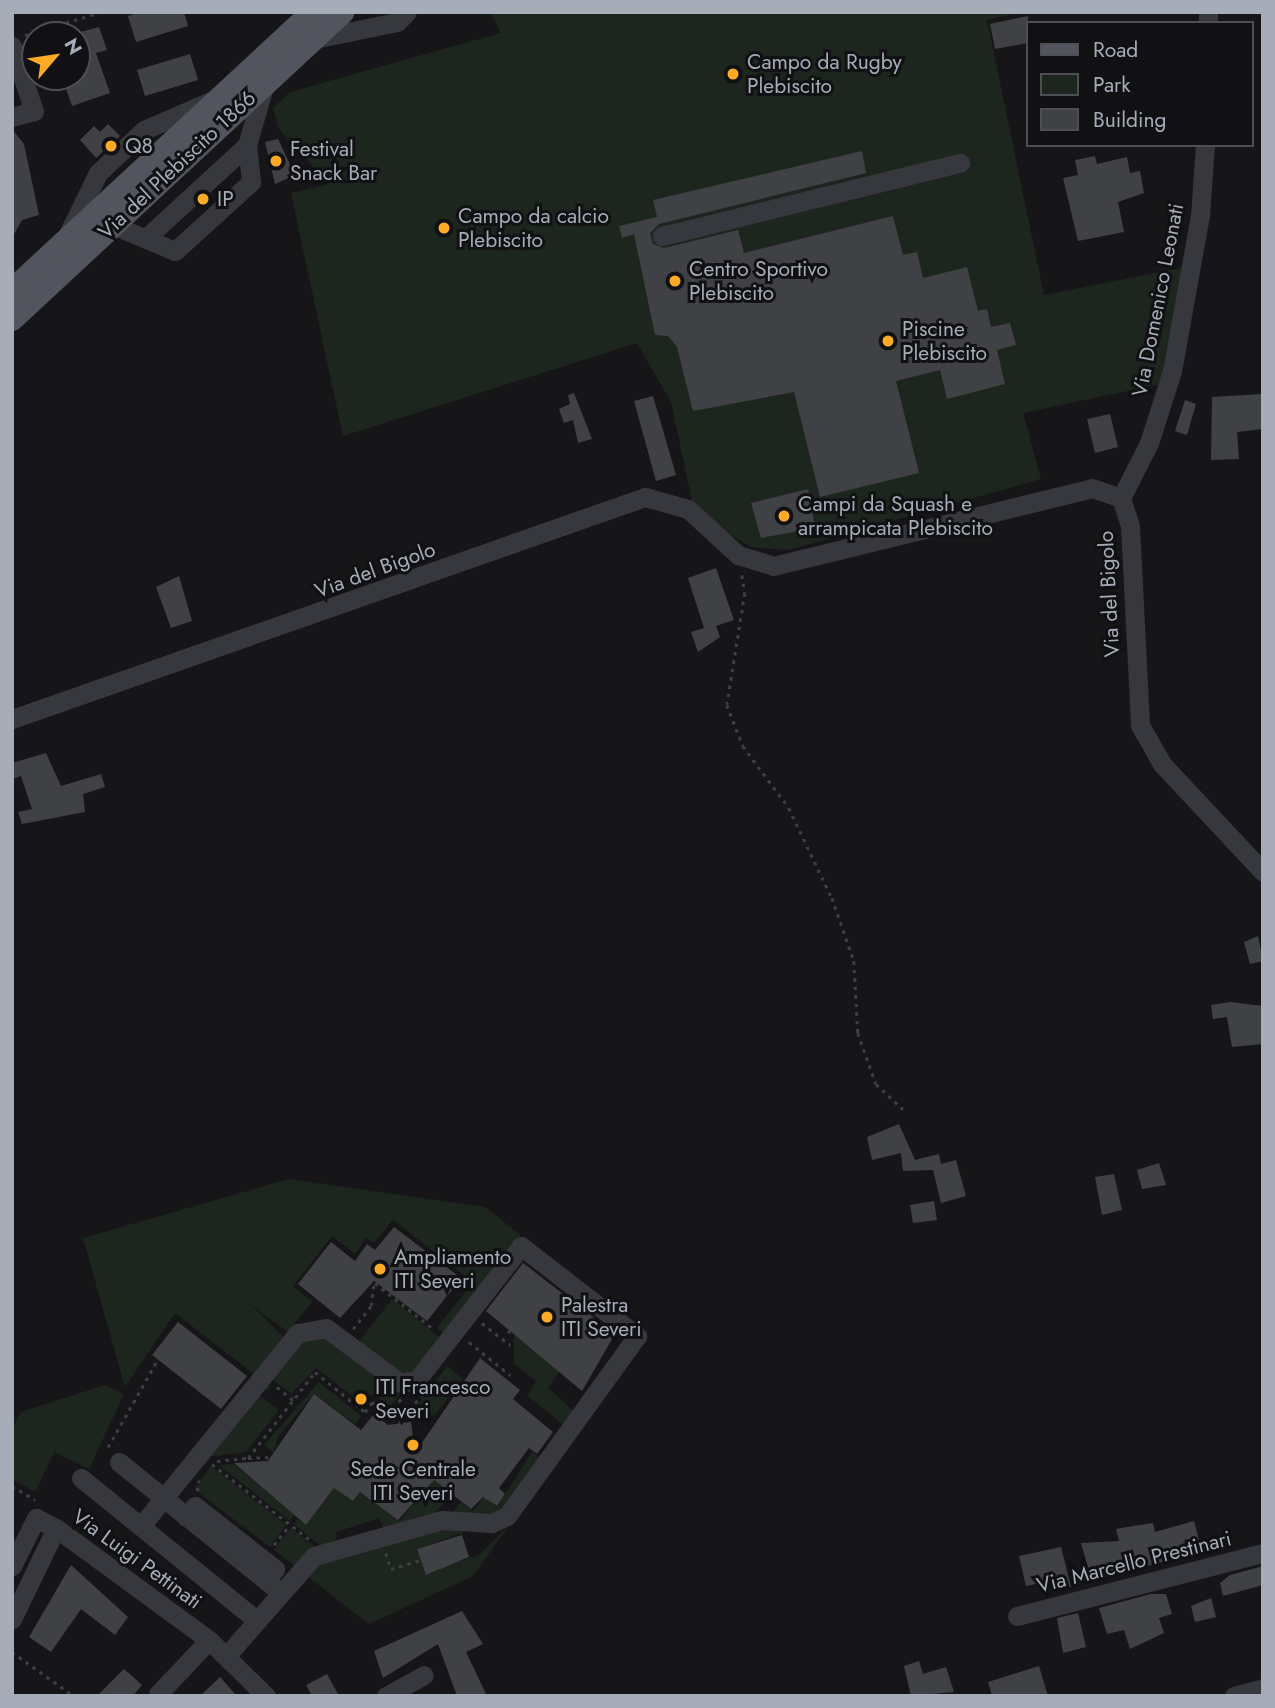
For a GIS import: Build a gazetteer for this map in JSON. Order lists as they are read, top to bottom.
{
  "streets": {
    "main road": ["Via del Plebiscito 1866"],
    "street": [
      "Via Domenico Leonati",
      "Via del Bigolo",
      "Via Luigi Pettinati",
      "Via Marcello Prestinari"
    ]
  },
  "crossings": [
    ["Via Domenico Leonati", "Via del Bigolo"]
  ],
  "places": [
    "Campo da Rugby Plebiscito",
    "Q8",
    "Festival Snack Bar",
    "IP",
    "Campo da calcio Plebiscito",
    "Centro Sportivo Plebiscito",
    "Piscine Plebiscito",
    "Campi da Squash e arrampicata Plebiscito",
    "Ampliamento ITI Severi",
    "Palestra ITI Severi",
    "ITI Francesco Severi",
    "Sede Centrale ITI Severi"
  ],
  "legend": ["Road", "Park", "Building"],
  "north": "top right"
}
